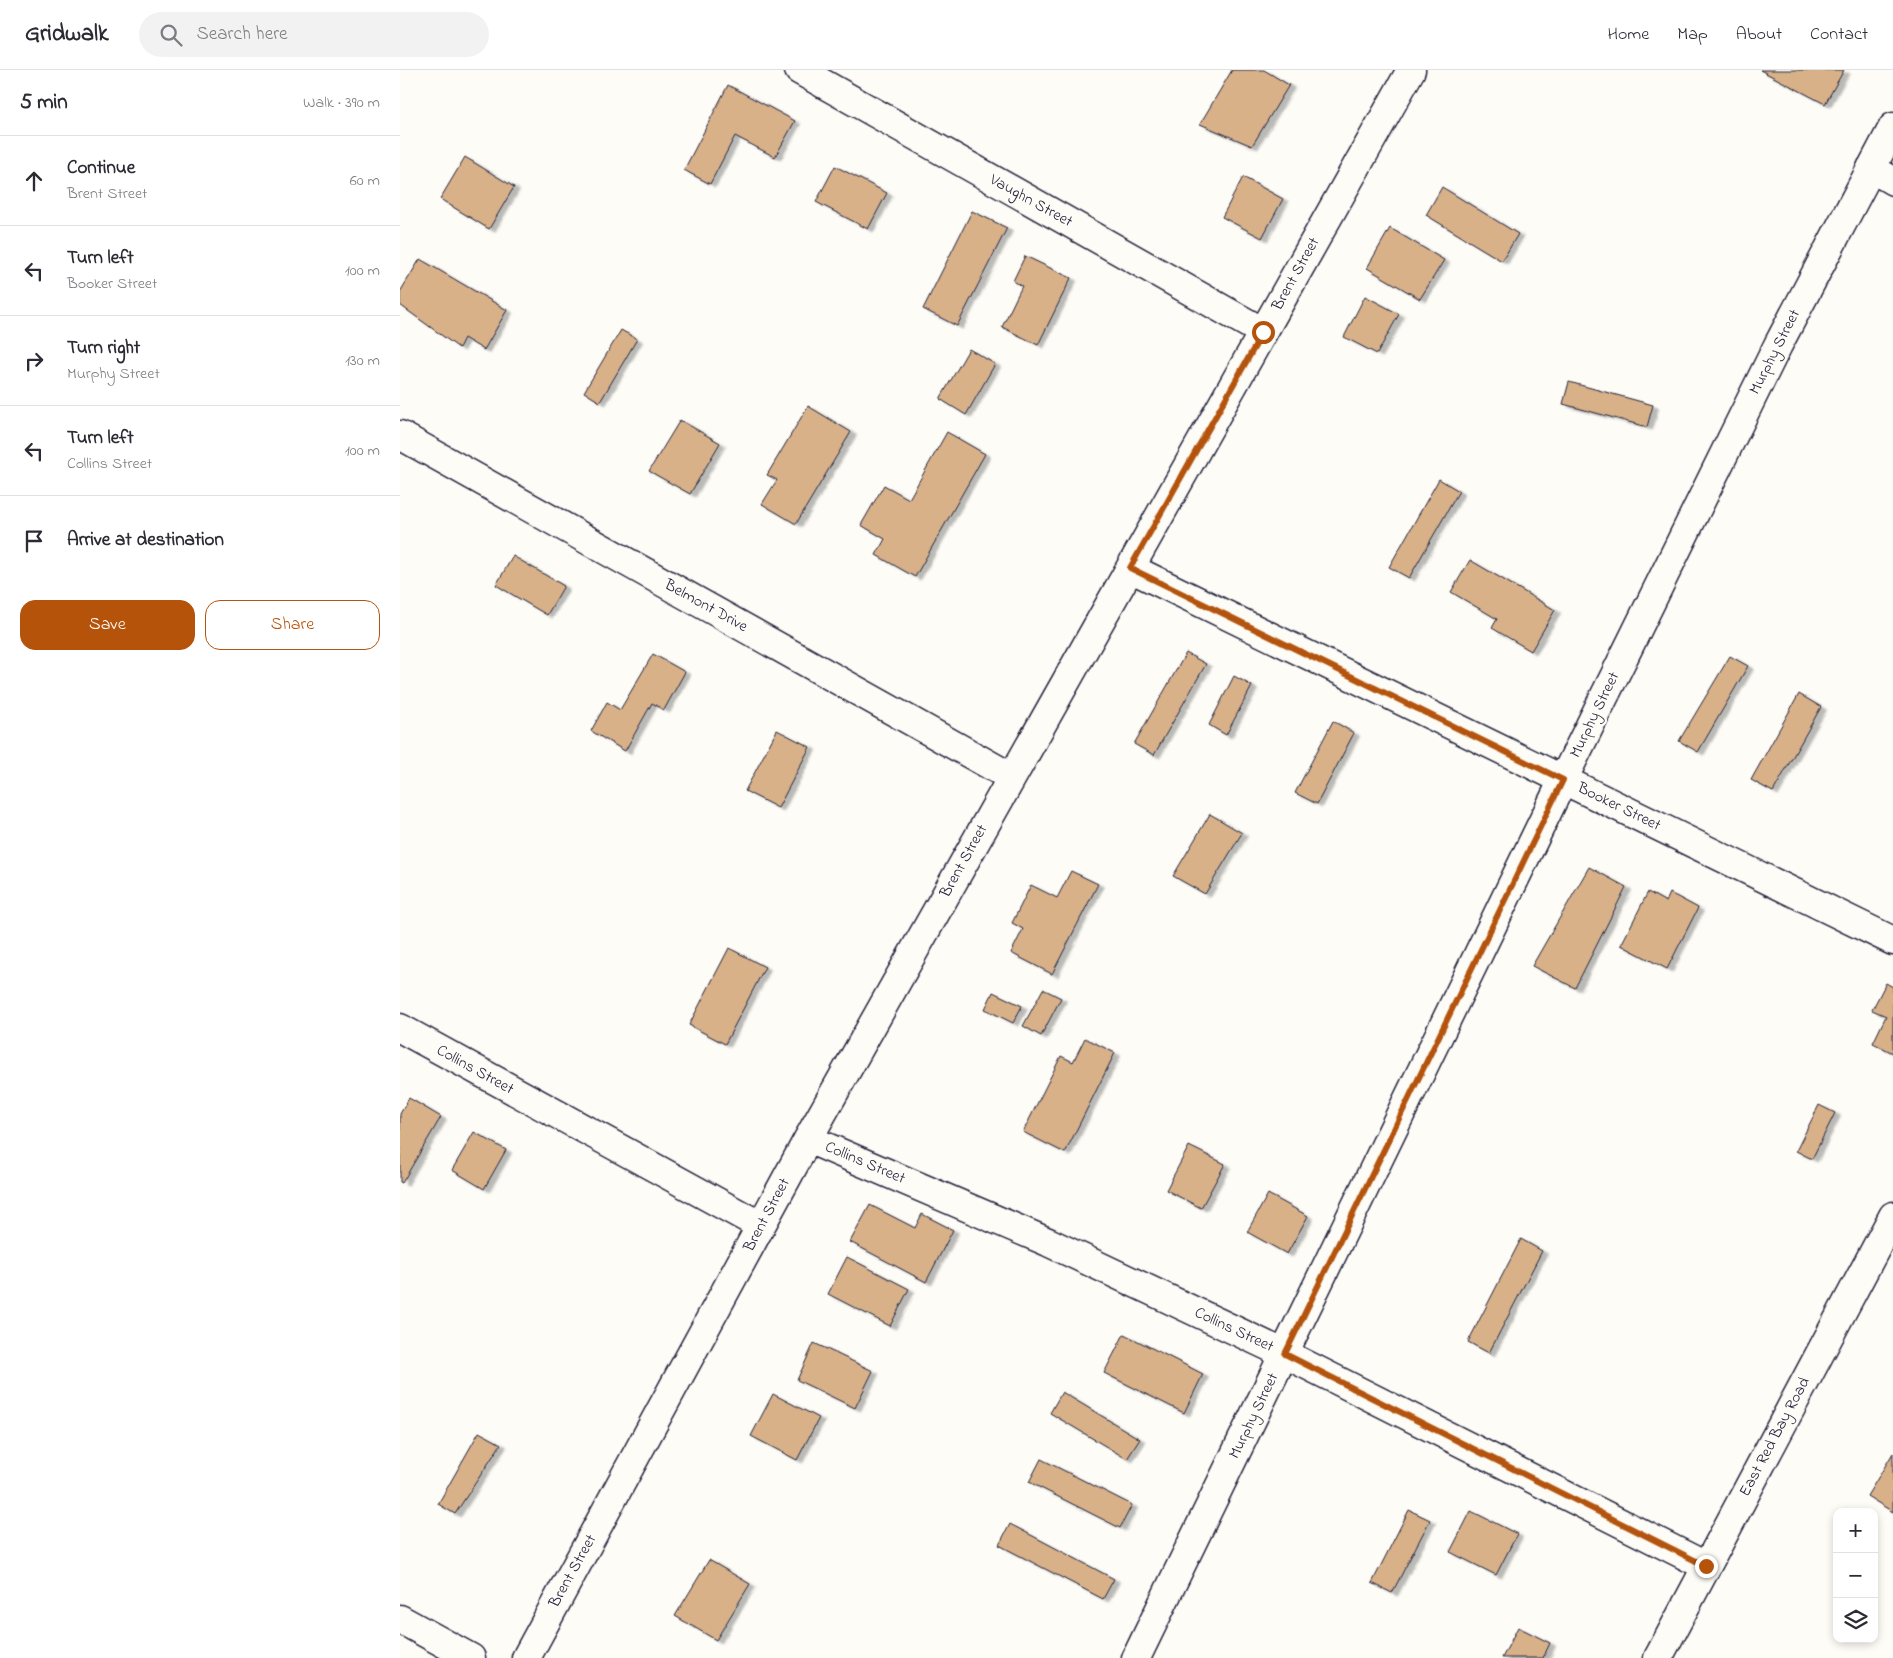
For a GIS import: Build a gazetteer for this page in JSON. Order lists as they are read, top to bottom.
{
  "streets": {
    "street": [
      "Vaughn Street",
      "Brent Street",
      "Murphy Street",
      "Belmont Drive",
      "Booker Street",
      "Collins Street",
      "East Red Bay Road"
    ]
  },
  "crossings": [
    ["Vaughn Street", "Brent Street"],
    ["Brent Street", "Belmont Drive"],
    ["Brent Street", "Booker Street"],
    ["Brent Street", "Collins Street"],
    ["Murphy Street", "Booker Street"],
    ["Murphy Street", "Collins Street"],
    ["Collins Street", "East Red Bay Road"]
  ],
  "page": {
    "header": "Gridwalk",
    "search": "Search here",
    "nav": [
      "Home",
      "Map",
      "About",
      "Contact"
    ],
    "heading": ["5 min", "Walk · 390 m"],
    "list": [
      ["Continue", "Brent Street", "60 m"],
      ["Turn left", "Booker Street", "100 m"],
      ["Turn right", "Murphy Street", "130 m"],
      ["Turn left", "Collins Street", "100 m"],
      "Arrive at destination"
    ],
    "buttons": ["Save", "Share"],
    "map_buttons": ["+", "−"]
  }
}
